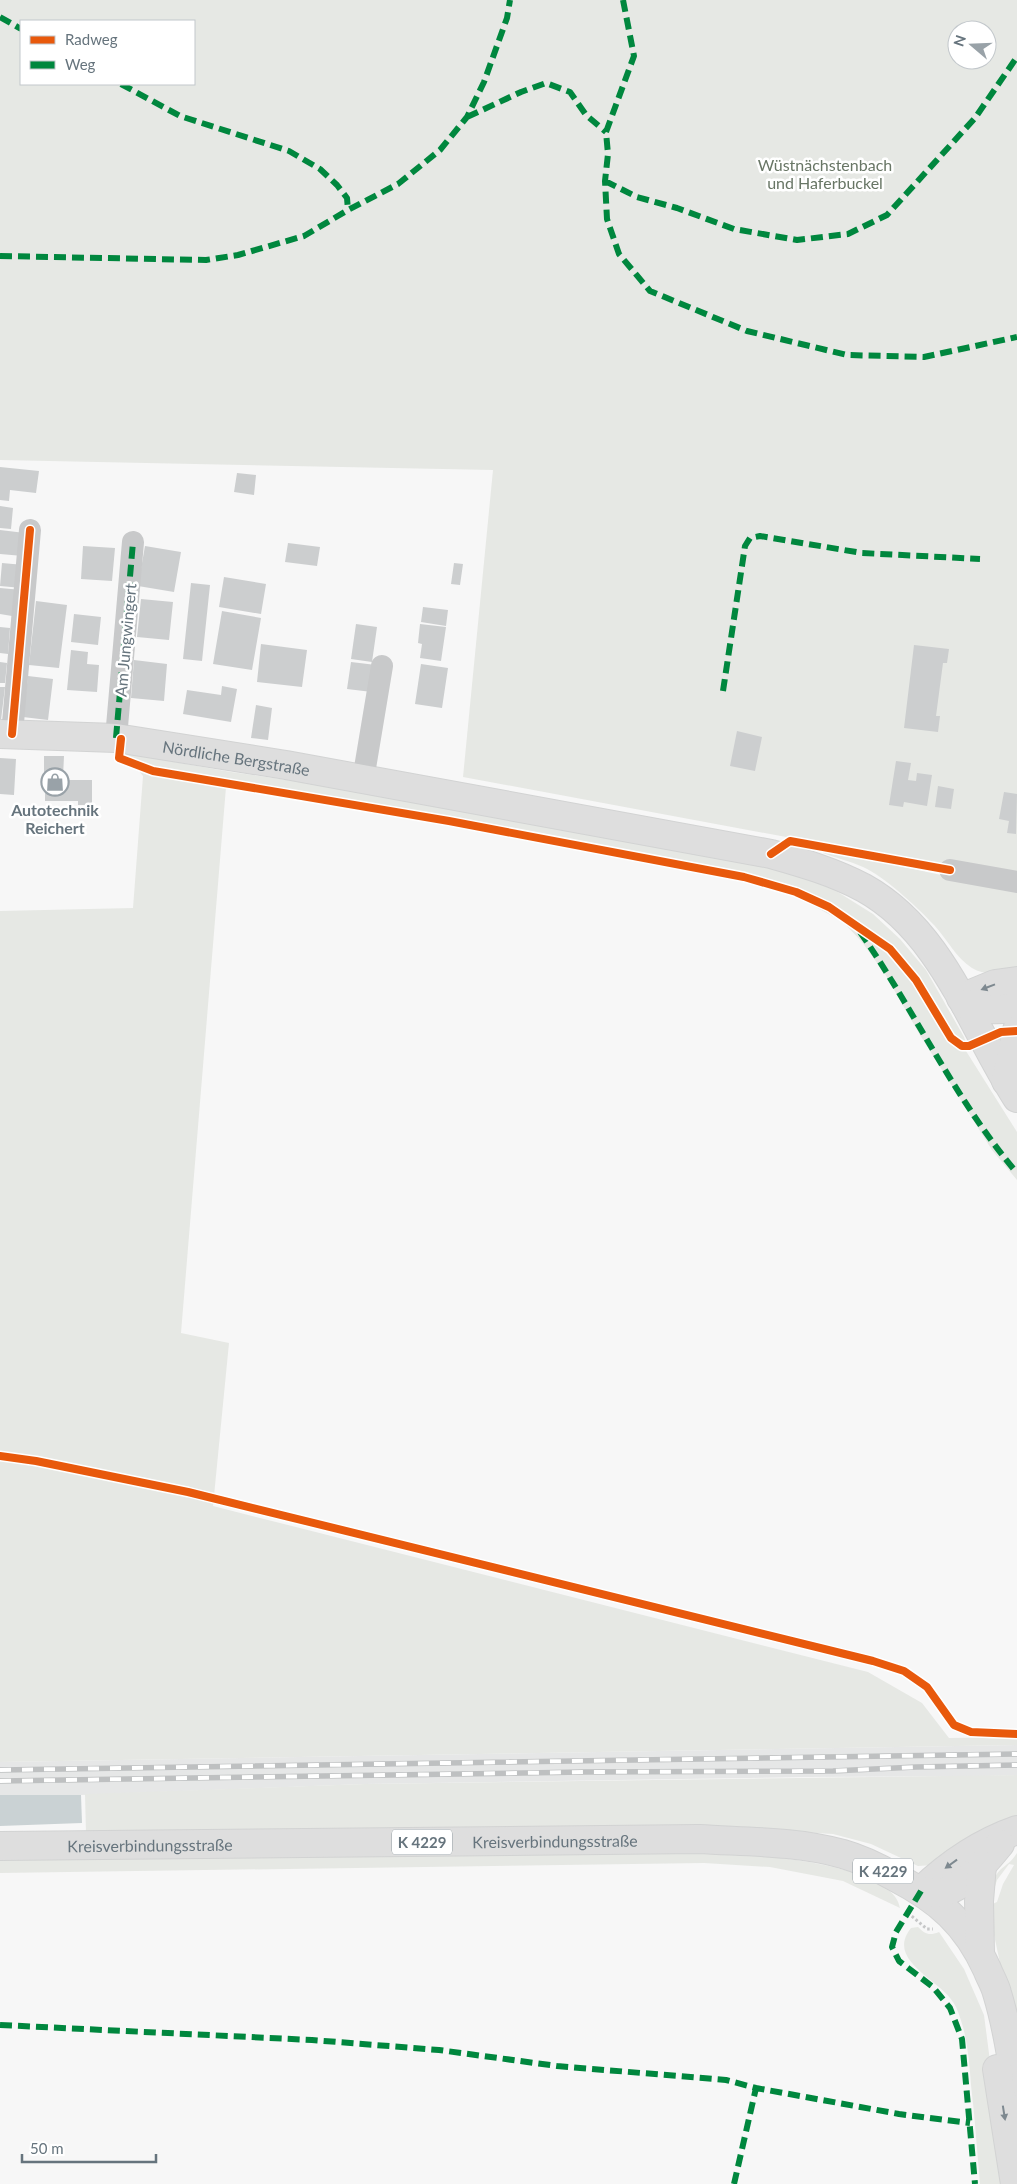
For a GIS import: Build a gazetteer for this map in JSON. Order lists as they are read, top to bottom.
{
  "streets": {
    "main road": ["Nördliche Bergstraße", "Kreisverbindungsstraße", "K 4229"],
    "street": ["Am Jungwingert"]
  },
  "crossings": [
    ["Am Jungwingert", "Nördliche Bergstraße"],
    ["Kreisverbindungsstraße", "K 4229"]
  ],
  "parks": ["Wüstnächstenbach und Haferbuckel"],
  "places": {
    "shop": ["Autotechnik Reichert"]
  },
  "legend": ["Radweg", "Weg"],
  "scale_bar": "50 m",
  "north": "left"
}
